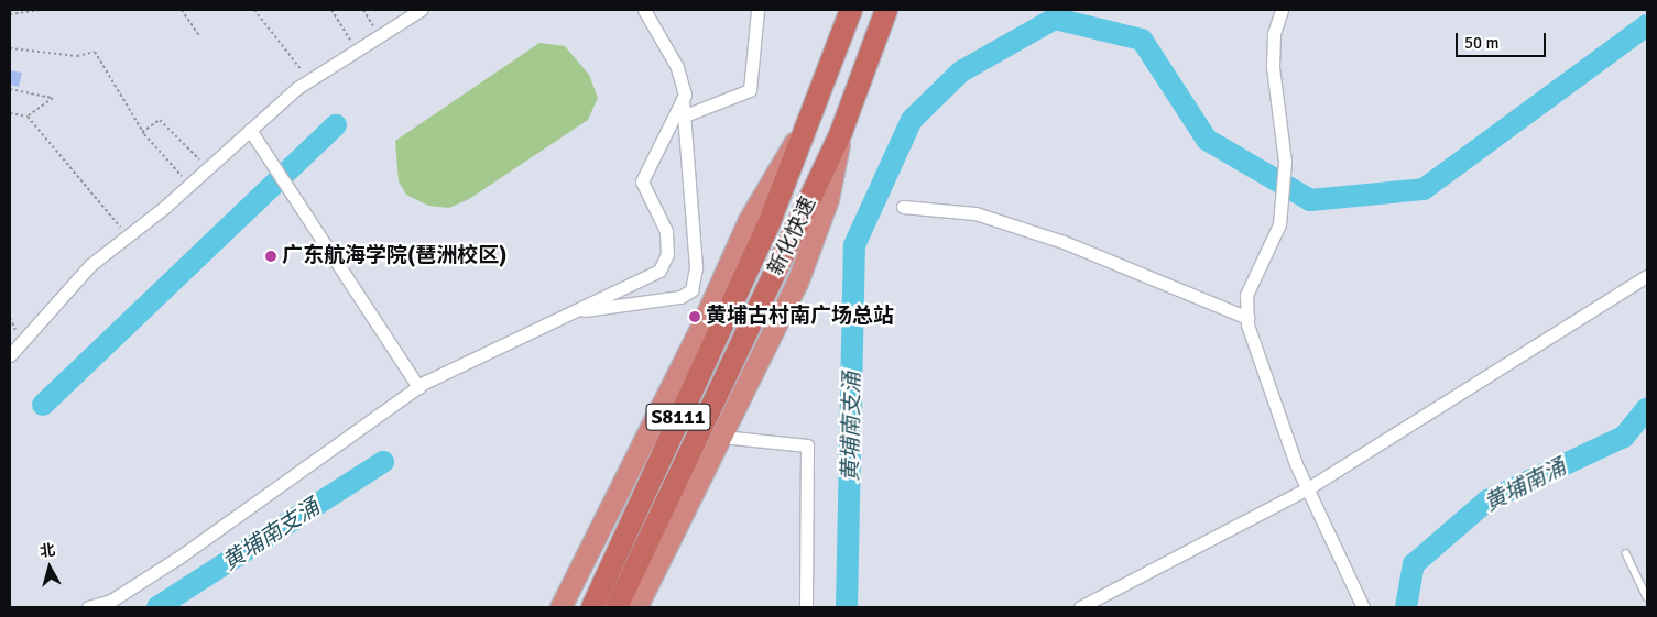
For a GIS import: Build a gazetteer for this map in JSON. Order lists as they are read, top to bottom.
{
  "streets": {
    "highway": ["新化快速", "S8111"]
  },
  "water": ["黄埔南支涌", "黄埔南涌"],
  "places": ["广东航海学院(琶洲校区)", "黄埔古村南广场总站"],
  "scale_bar": "50 m",
  "north": "top"
}
